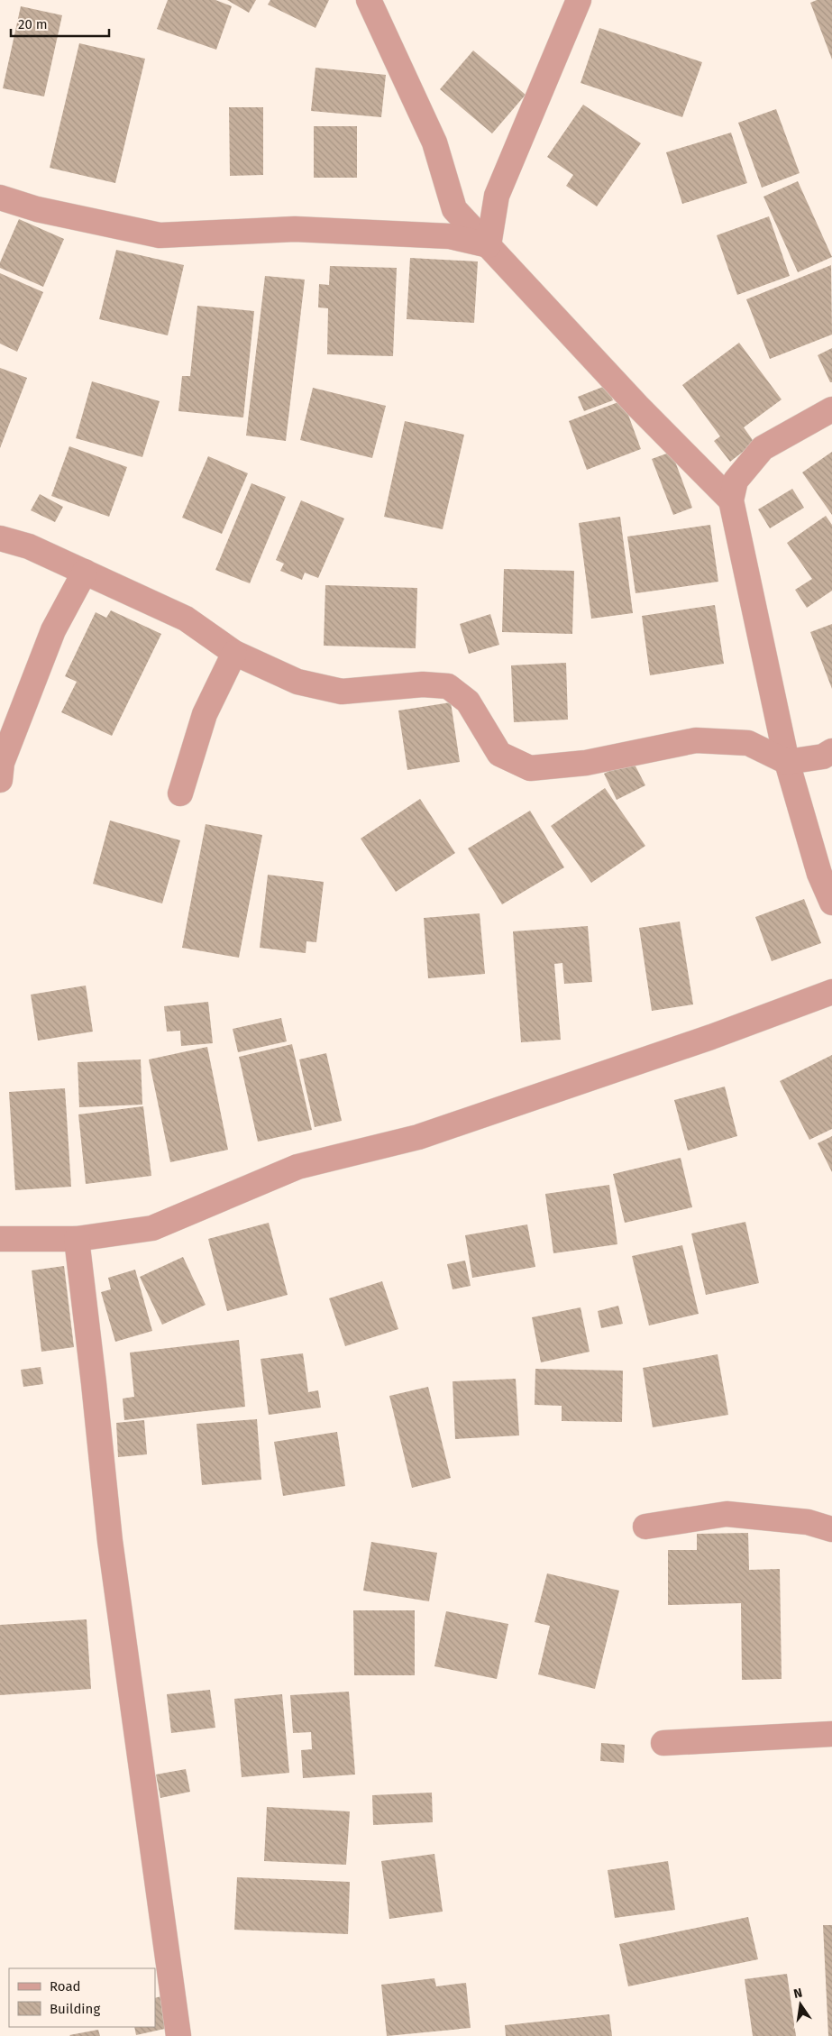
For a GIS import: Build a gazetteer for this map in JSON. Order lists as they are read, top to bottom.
{
  "legend": ["Road", "Building"],
  "scale_bar": "20 m",
  "north": "top"
}
